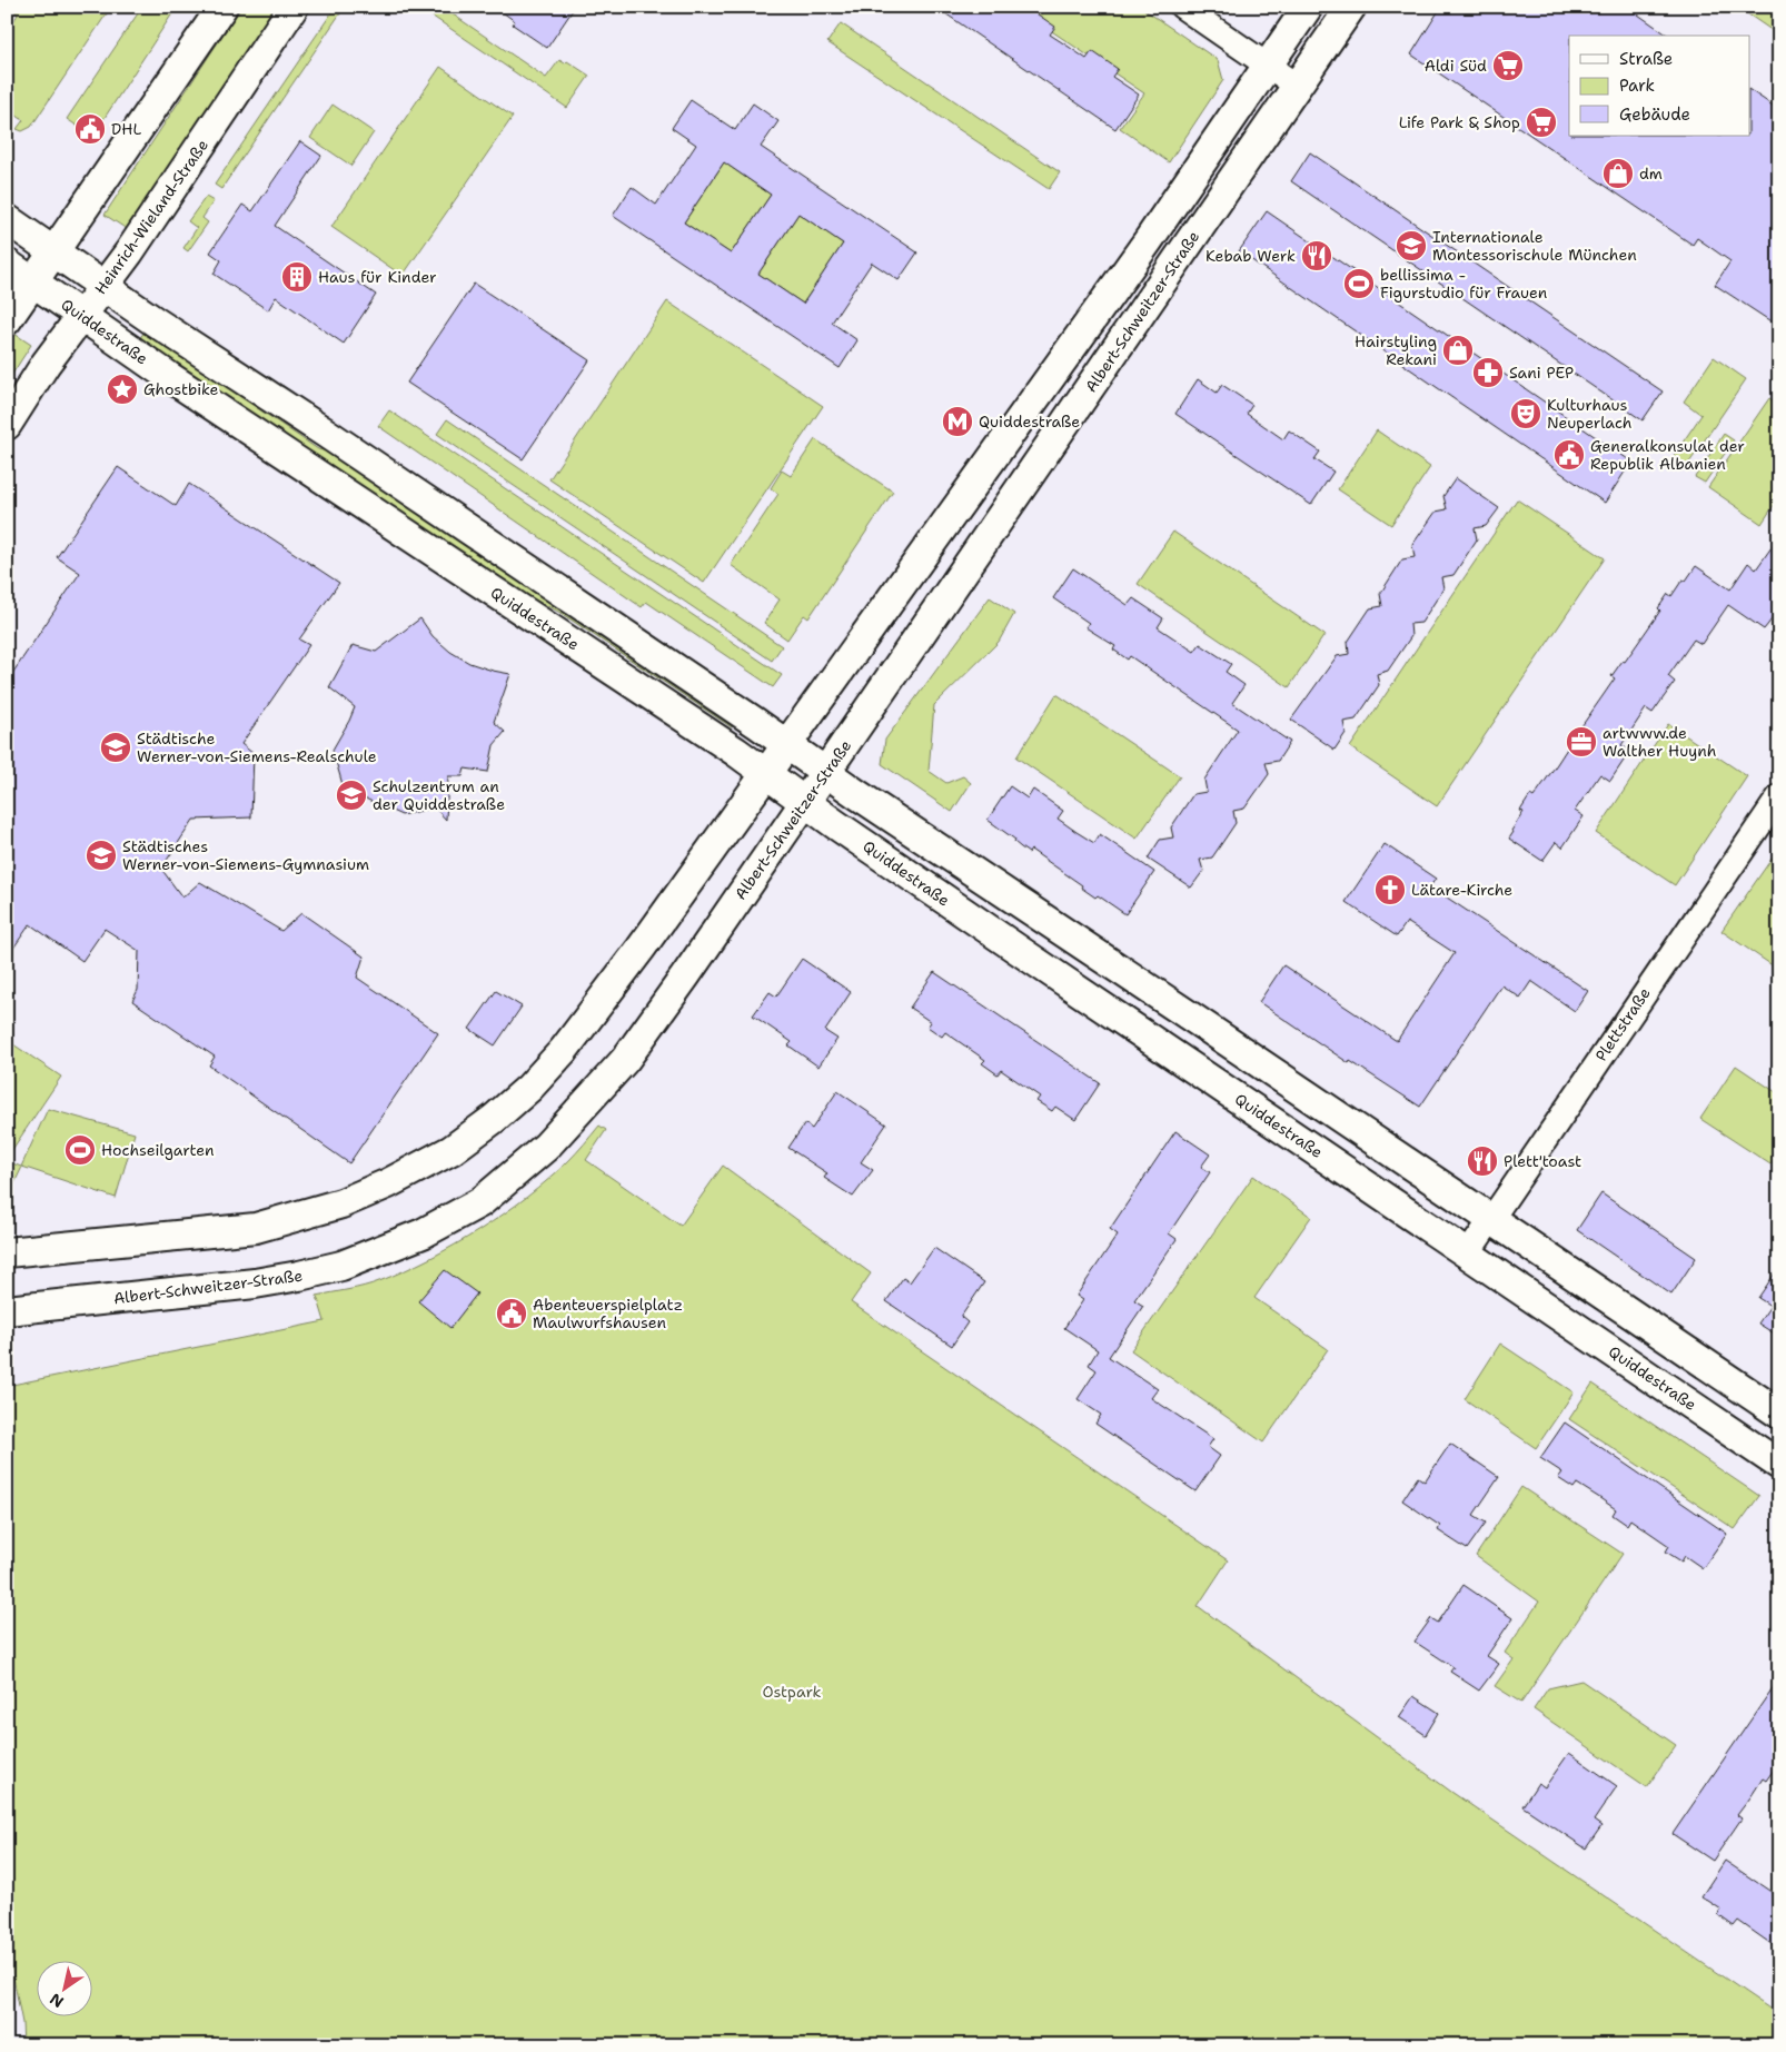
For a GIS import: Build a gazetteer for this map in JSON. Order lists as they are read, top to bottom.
{
  "streets": {
    "main road": ["Heinrich-Wieland-Straße", "Albert-Schweitzer-Straße", "Quiddestraße"],
    "street": ["Plettstraße"]
  },
  "crossings": [
    ["Heinrich-Wieland-Straße", "Quiddestraße"],
    ["Albert-Schweitzer-Straße", "Quiddestraße"],
    ["Quiddestraße", "Plettstraße"]
  ],
  "parks": ["Ostpark"],
  "places": {
    "supermarket": ["Aldi Süd", "Life Park & Shop"],
    "public building": ["DHL", "Generalkonsulat der Republik Albanien", "Abenteuerspielplatz Maulwurfshausen"],
    "shop": ["dm", "Hairstyling Rekani"],
    "school or university": [
      "Internationale Montessorischule München",
      "Städtische Werner-von-Siemens-Realschule",
      "Schulzentrum an der Quiddestraße",
      "Städtisches Werner-von-Siemens-Gymnasium"
    ],
    "restaurant": ["Kebab Werk", "Plett'toast"],
    "building": ["Haus für Kinder"],
    "sports": ["bellissima - Figurstudio für Frauen", "Hochseilgarten"],
    "pharmacy": ["Sani PEP"],
    "place": ["Ghostbike"],
    "theatre": ["Kulturhaus Neuperlach"],
    "metro station": ["Quiddestraße"],
    "office": ["artwww.de Walther Huynh"],
    "church": ["Lätare-Kirche"]
  },
  "legend": ["Straße", "Park", "Gebäude"],
  "north": "bottom left"
}
